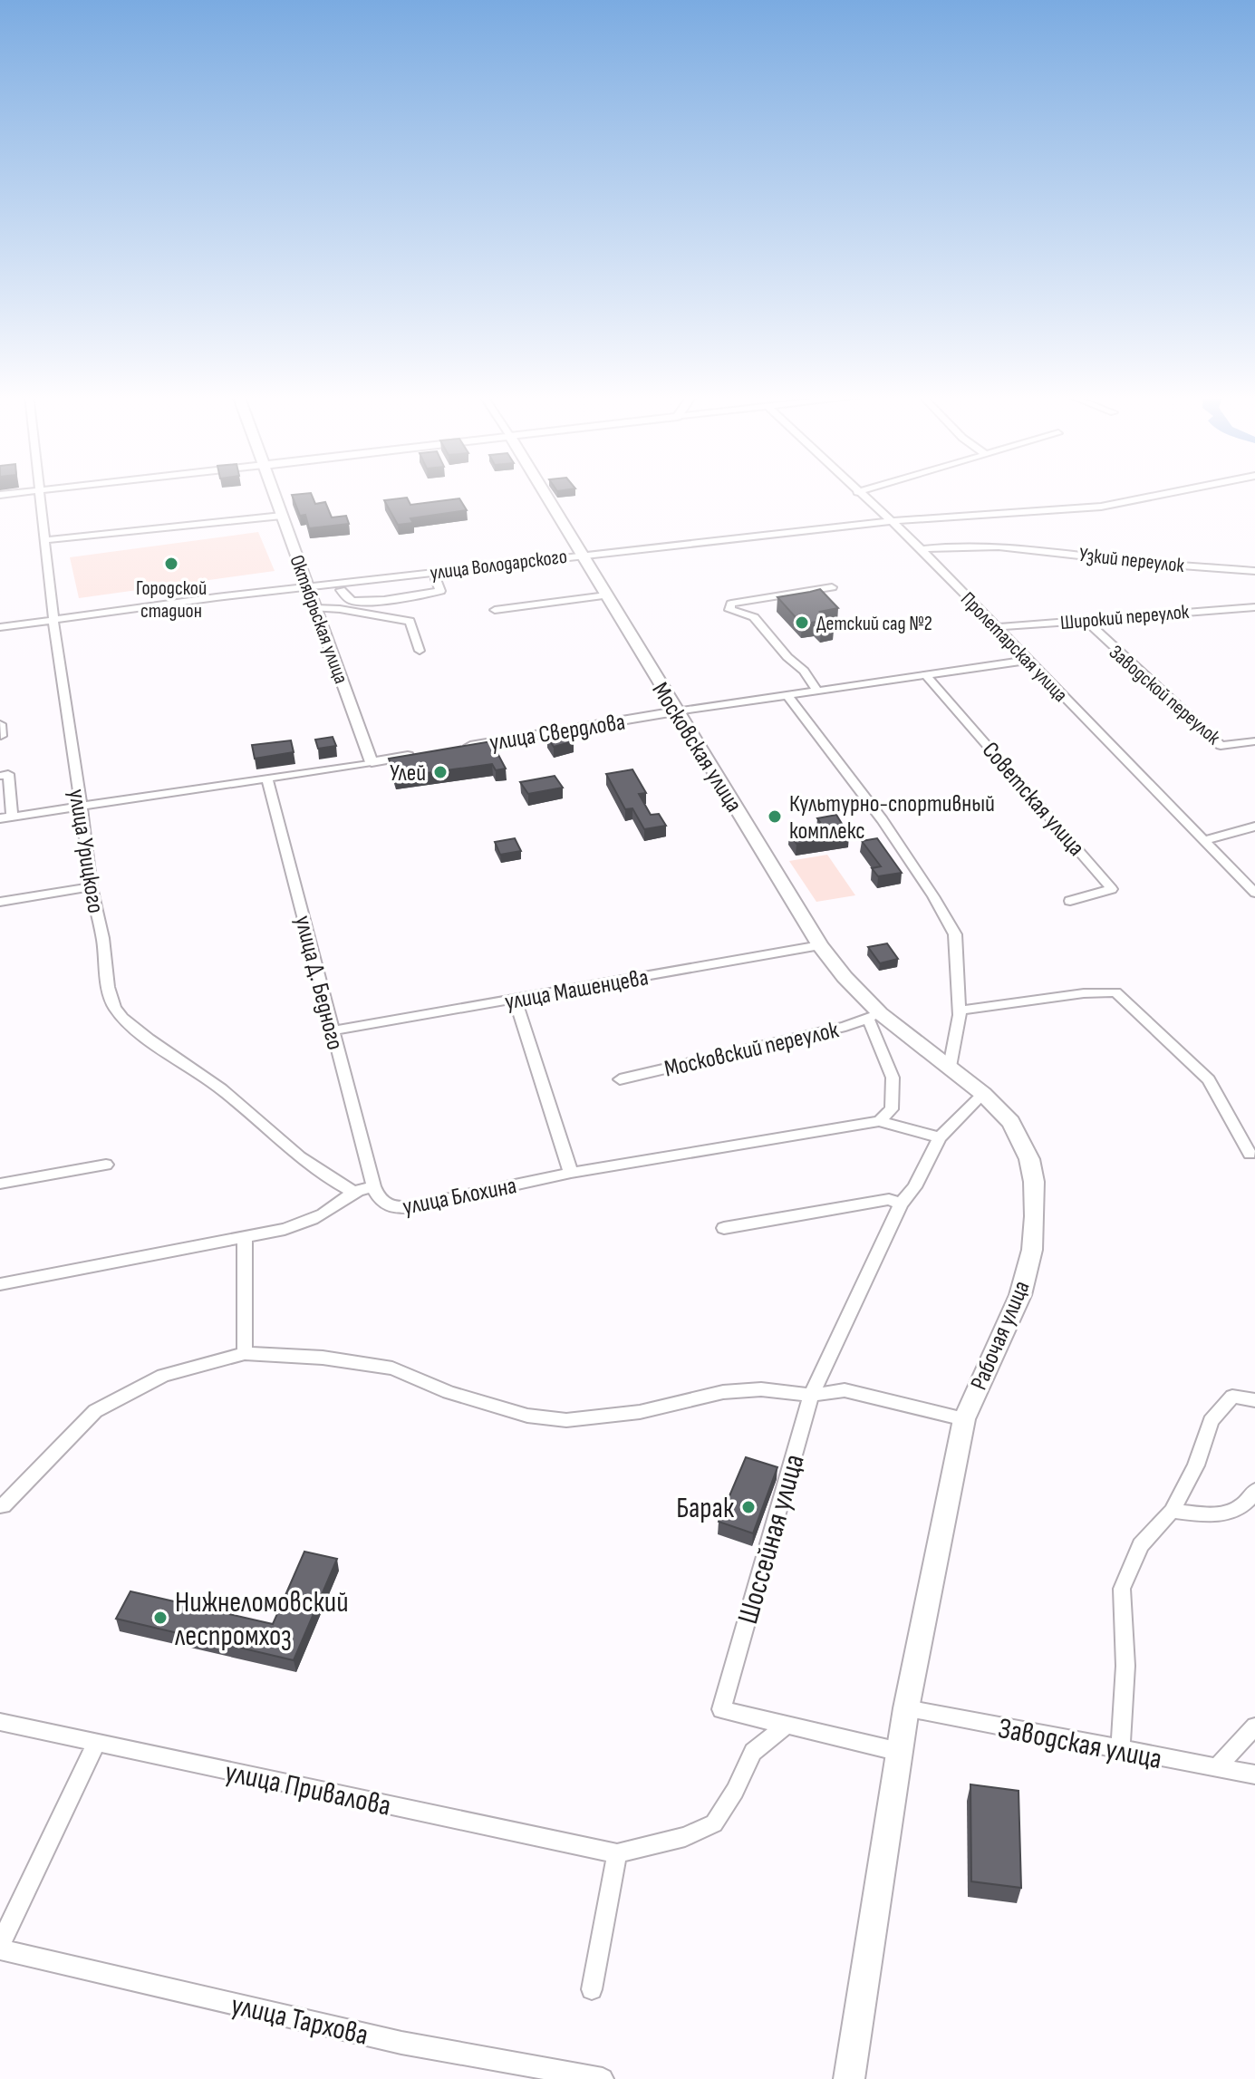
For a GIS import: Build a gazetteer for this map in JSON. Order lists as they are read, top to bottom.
{
  "streets": {
    "main road": ["Московская улица", "Рабочая улица"],
    "street": [
      "Узкий переулок",
      "улица Володарского",
      "Широкий переулок",
      "Октябрьская улица",
      "Пролетарская улица",
      "Заводской переулок",
      "улица Свердлова",
      "Советская улица",
      "улица Урицкого",
      "улица Д. Бедного",
      "улица Машенцева",
      "Московский переулок",
      "улица Блохина",
      "Шоссейная улица",
      "Заводская улица",
      "улица Привалова",
      "улица Тархова"
    ]
  },
  "crossings": [
    ["Узкий переулок", "Пролетарская улица"],
    ["улица Володарского", "Октябрьская улица"],
    ["улица Володарского", "Пролетарская улица"],
    ["улица Володарского", "Московская улица"],
    ["улица Володарского", "улица Урицкого"],
    ["Широкий переулок", "Пролетарская улица"],
    ["Широкий переулок", "Заводской переулок"],
    ["Пролетарская улица", "улица Свердлова"],
    ["улица Свердлова", "Московская улица"],
    ["улица Свердлова", "Советская улица"],
    ["Московская улица", "улица Машенцева"],
    ["Московская улица", "Московский переулок"],
    ["Московская улица", "Рабочая улица"],
    ["улица Урицкого", "улица Блохина"],
    ["улица Д. Бедного", "улица Машенцева"],
    ["улица Д. Бедного", "улица Блохина"],
    ["улица Блохина", "Шоссейная улица"],
    ["Рабочая улица", "Шоссейная улица"],
    ["Рабочая улица", "Заводская улица"]
  ],
  "places": [
    "Городской стадион",
    "Детский сад №2",
    "Улей",
    "Культурно-спортивный комплекс",
    "Барак",
    "Нижнеломовский леспромхоз"
  ]
}
